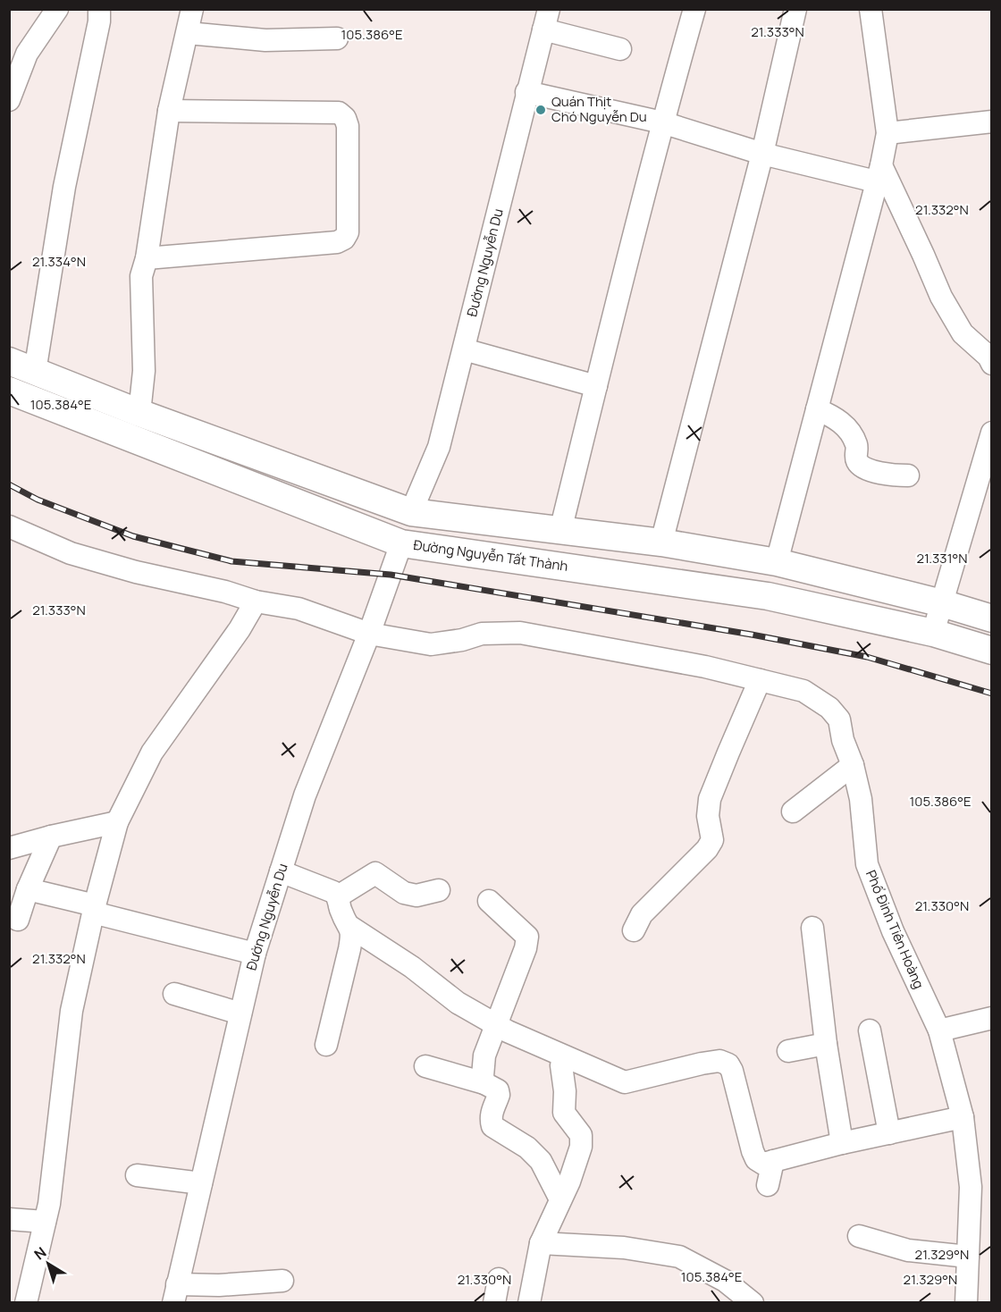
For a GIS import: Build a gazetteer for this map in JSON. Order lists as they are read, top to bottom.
{
  "streets": {
    "main road": ["Đường Nguyễn Tất Thành"],
    "street": ["Đường Nguyễn Du", "Phố Đinh Tiên Hoàng"]
  },
  "crossings": [
    ["Đường Nguyễn Du", "Đường Nguyễn Tất Thành"],
    ["Đường Nguyễn Du", "Phố Đinh Tiên Hoàng"]
  ],
  "places": ["Quán Thịt Chó Nguyễn Du"],
  "north": "top left",
  "coordinates": [
    "21.333°N",
    "105.386°E",
    "21.332°N",
    "21.334°N",
    "105.384°E",
    "21.331°N",
    "21.330°N",
    "21.329°N"
  ]
}
